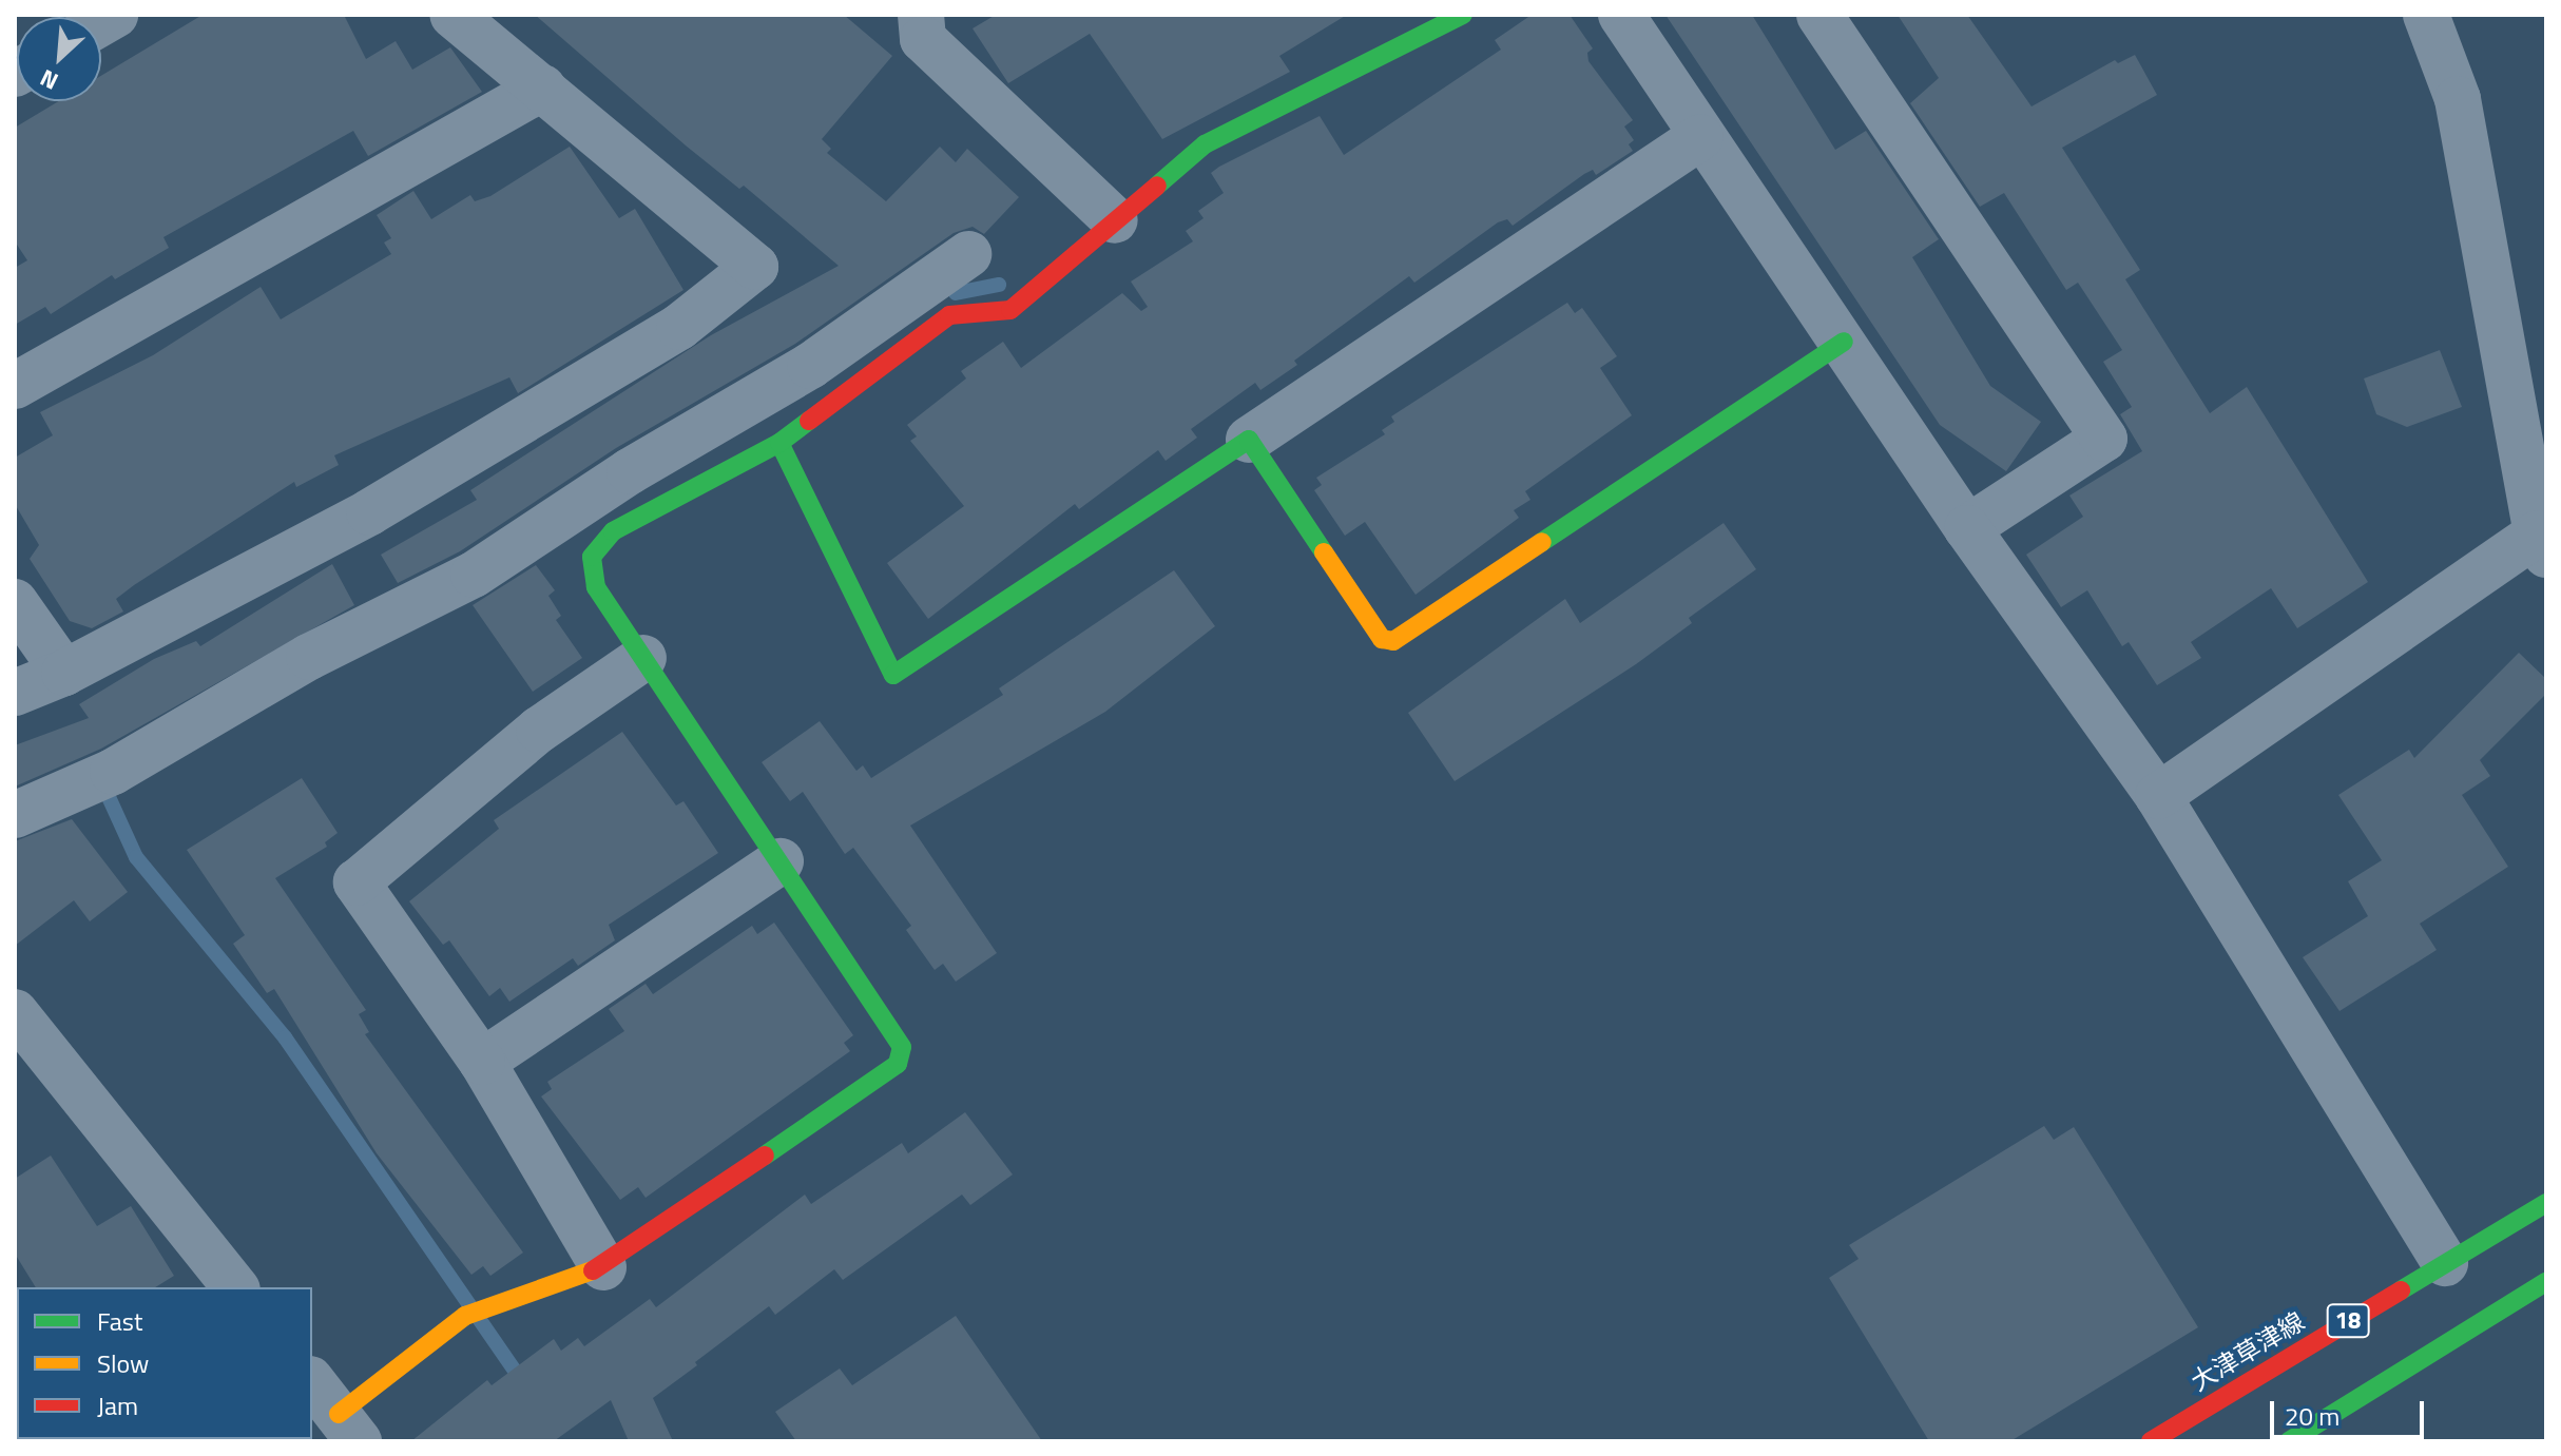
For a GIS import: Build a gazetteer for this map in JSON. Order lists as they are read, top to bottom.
{
  "streets": {
    "street": ["18", "大津草津線"]
  },
  "legend": ["Fast", "Slow", "Jam"],
  "scale_bar": "20 m",
  "north": "bottom left"
}
